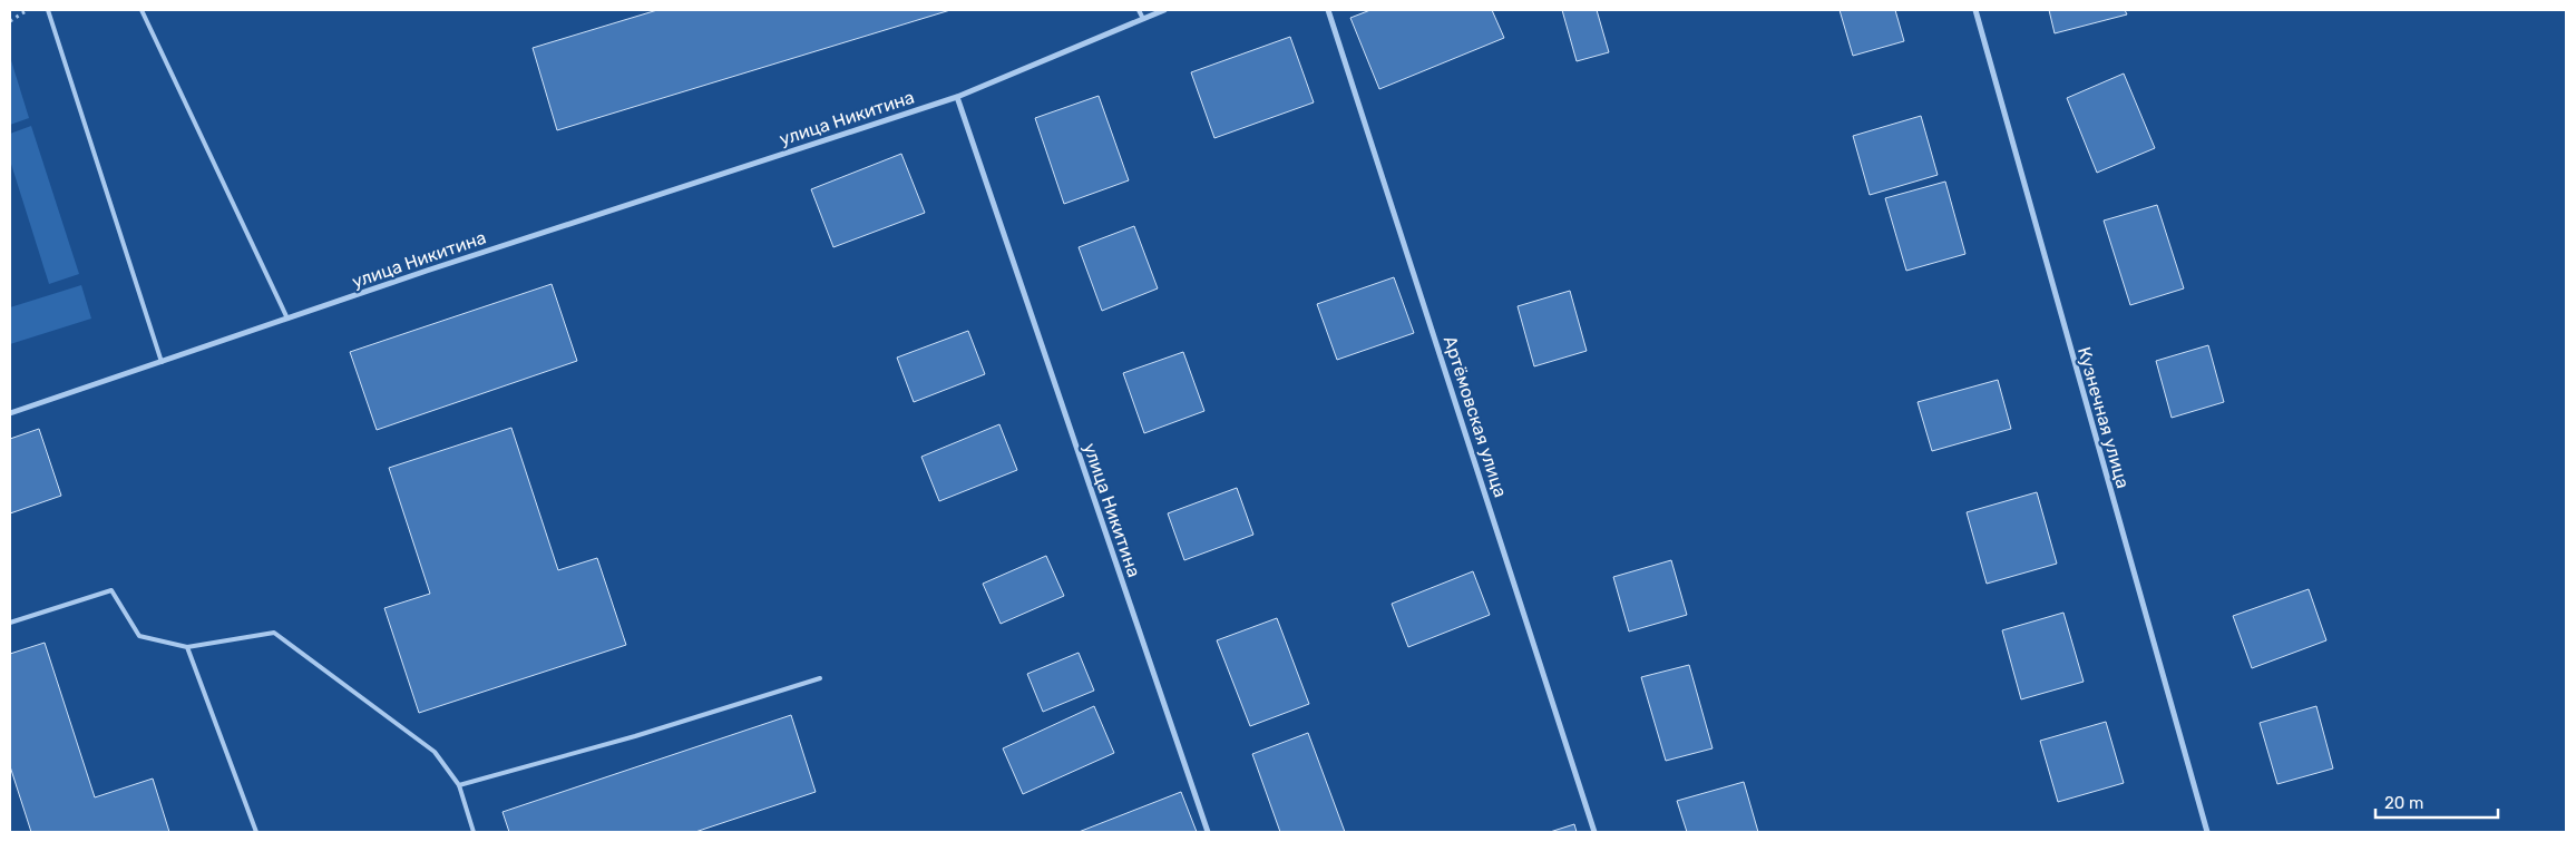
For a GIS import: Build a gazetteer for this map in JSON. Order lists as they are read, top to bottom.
{
  "streets": {
    "street": ["улица Никитина", "Артёмовская улица", "Кузнечная улица"]
  },
  "scale_bar": "20 m"
}
